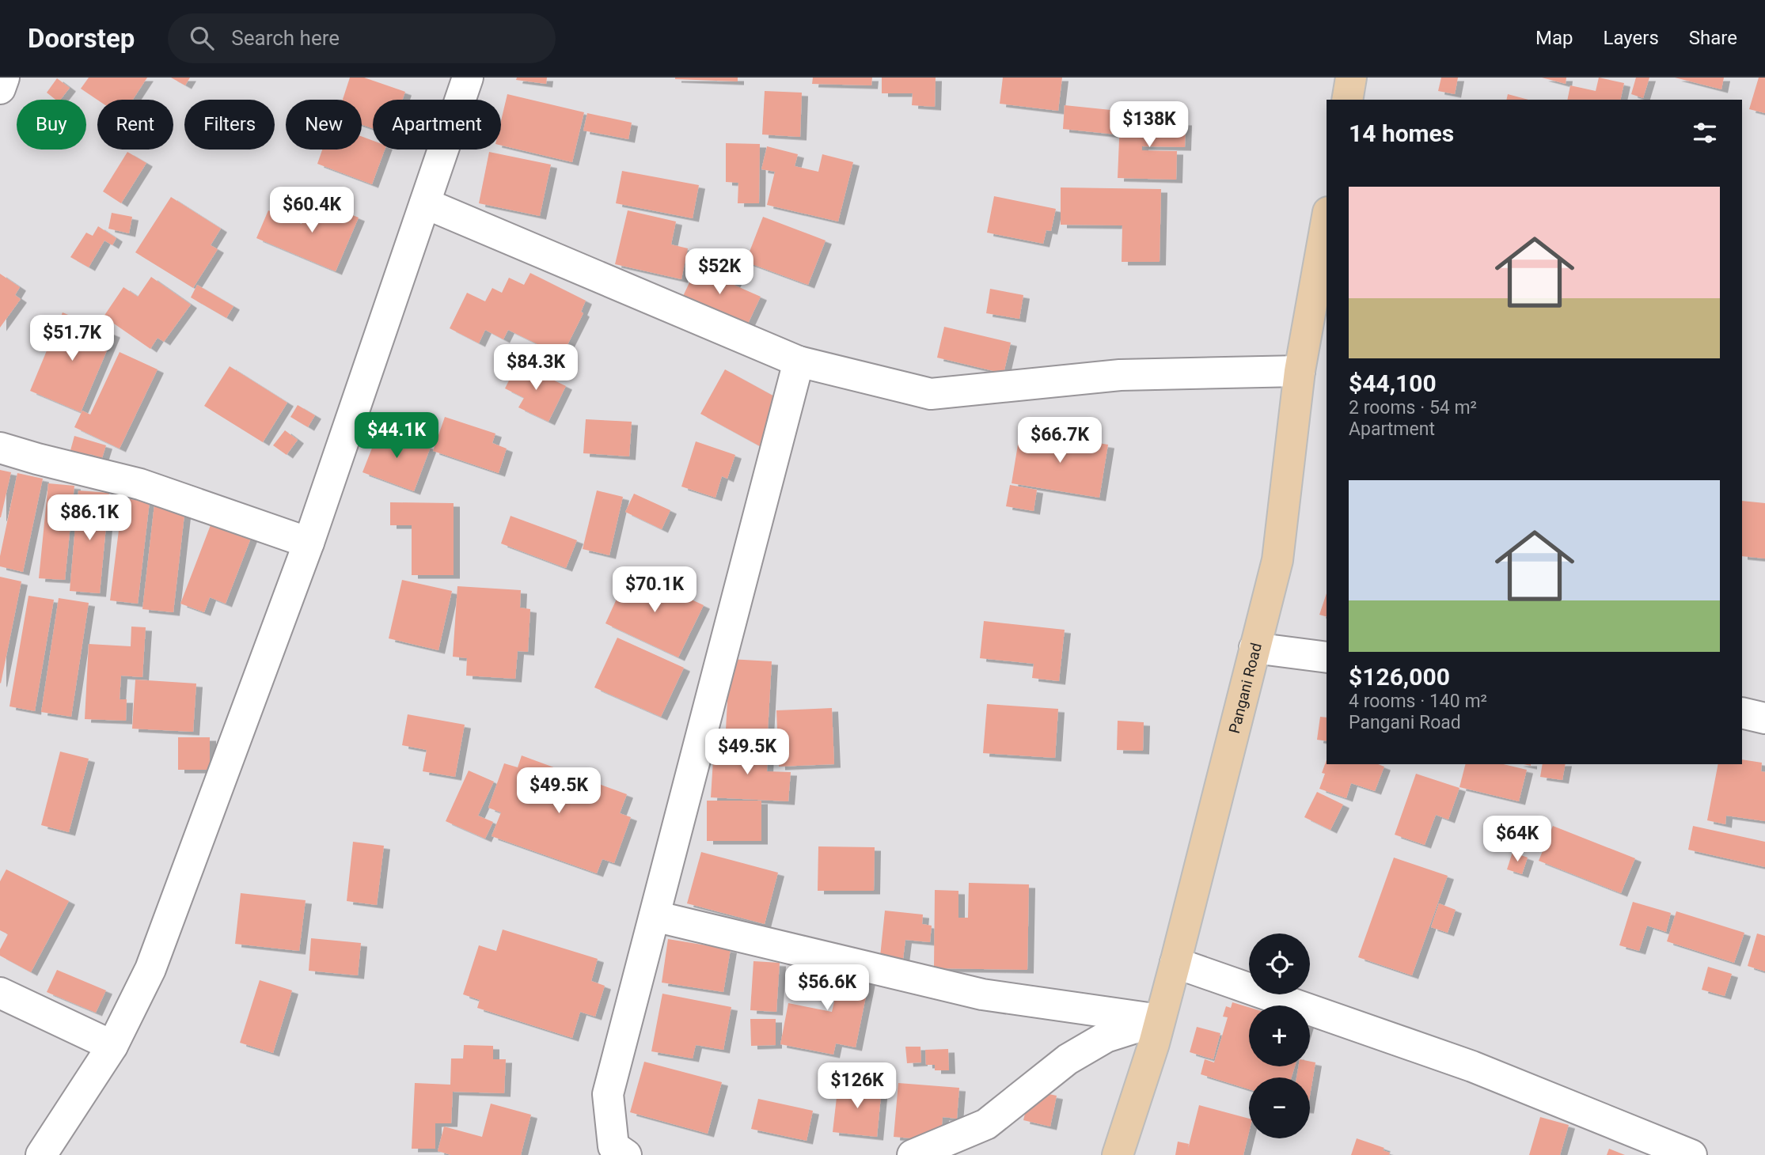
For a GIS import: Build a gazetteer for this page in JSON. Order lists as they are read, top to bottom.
{
  "streets": {
    "main road": ["Pangani Road"]
  },
  "page": {
    "header": "Doorstep",
    "search": "Search here",
    "nav": ["Map", "Layers", "Share"],
    "chip": [
      "Buy",
      "Rent",
      "Filters",
      "New",
      "Apartment"
    ],
    "heading": "14 homes",
    "price": [
      "$138K",
      "$60.4K",
      "$52K",
      "$51.7K",
      "$84.3K",
      "$44.1K",
      "$66.7K",
      "$86.1K",
      "$70.1K",
      "$49.5K",
      "$49.5K",
      "$64K",
      "$56.6K",
      "$126K"
    ],
    "list": [
      {
        "name": "$44,100",
        "note": "2 rooms · 54 m² · Apartment"
      },
      {
        "name": "$126,000",
        "note": "4 rooms · 140 m² · Pangani Road"
      }
    ],
    "map_buttons": ["+", "−"]
  }
}
